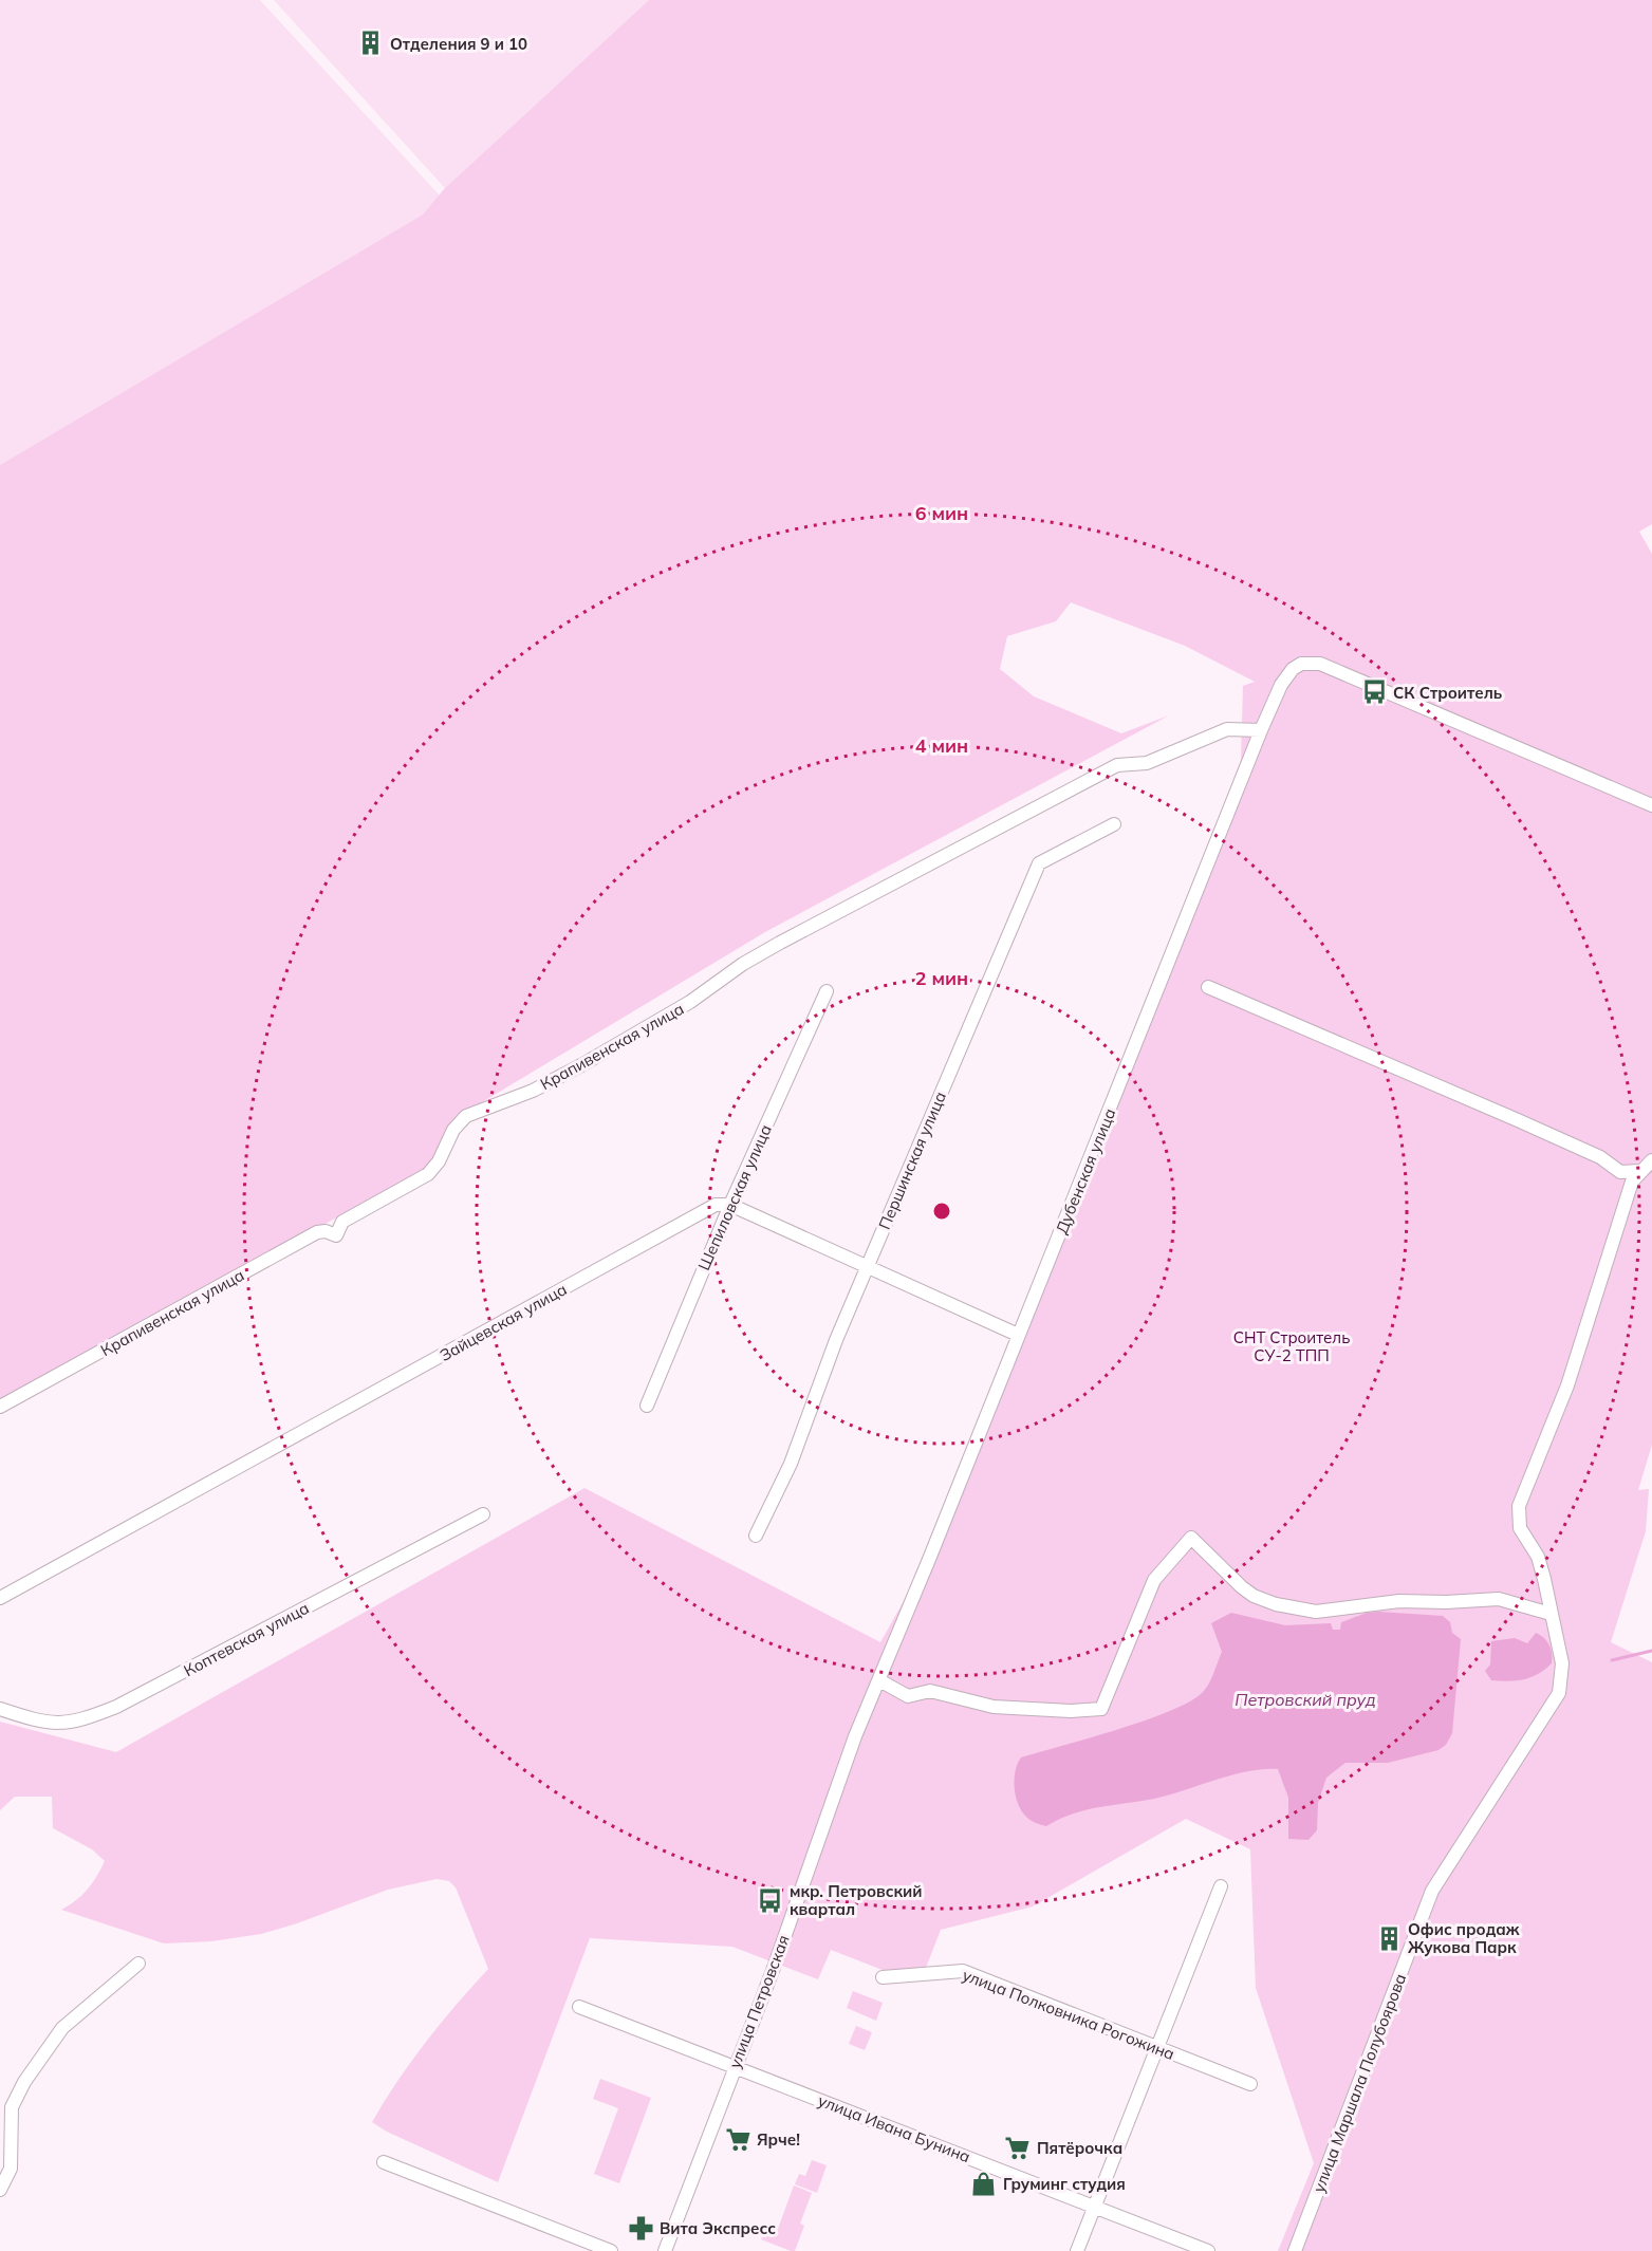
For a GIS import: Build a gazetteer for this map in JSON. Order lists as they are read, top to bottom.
{
  "streets": {
    "street": [
      "Крапивенская улица",
      "Першинская улица",
      "Дубенская улица",
      "Шепиловская улица",
      "Зайцевская улица",
      "Коптевская улица",
      "улица Петровская",
      "улица Полковника Рогожина",
      "улица Маршала Полубоярова",
      "улица Ивана Бунина"
    ]
  },
  "crossings": [
    ["Крапивенская улица", "Дубенская улица"],
    ["Дубенская улица", "улица Петровская"],
    ["Шепиловская улица", "Зайцевская улица"],
    ["улица Петровская", "улица Ивана Бунина"]
  ],
  "water": ["Петровский пруд"],
  "parks": ["СНТ Строитель СУ-2 ТПП"],
  "places": {
    "building": ["Отделения 9 и 10", "Офис продаж Жукова Парк"],
    "bus stop": ["СК Строитель", "мкр. Петровский квартал"],
    "supermarket": ["Ярче!", "Пятёрочка"],
    "shop": ["Груминг студия"],
    "pharmacy": ["Вита Экспресс"]
  },
  "rings": ["6 мин", "4 мин", "2 мин"]
}
